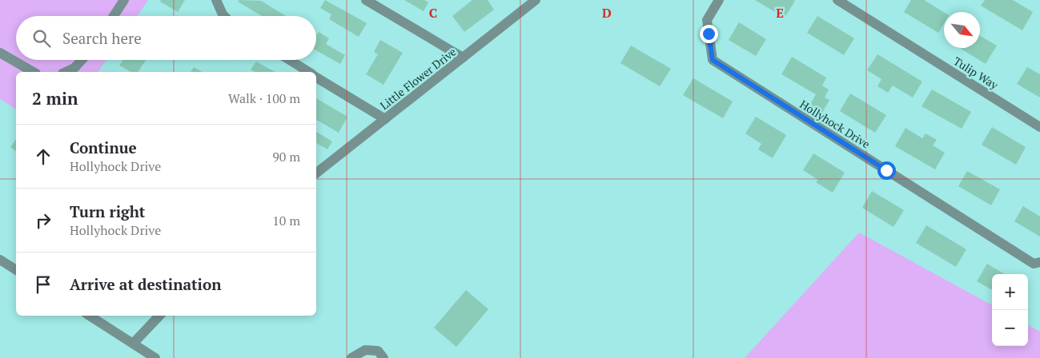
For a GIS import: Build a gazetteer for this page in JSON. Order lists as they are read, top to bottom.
{
  "streets": {
    "street": ["Tulip Way", "Little Flower Drive", "Hollyhock Drive"]
  },
  "north": "bottom right",
  "page": {
    "search": "Search here",
    "heading": ["2 min", "Walk · 100 m"],
    "list": [
      ["Continue", "Hollyhock Drive", "90 m"],
      ["Turn right", "Hollyhock Drive", "10 m"],
      "Arrive at destination"
    ],
    "map_buttons": ["+", "−"]
  },
  "grid": {
    "columns": ["C", "D", "E"]
  }
}
